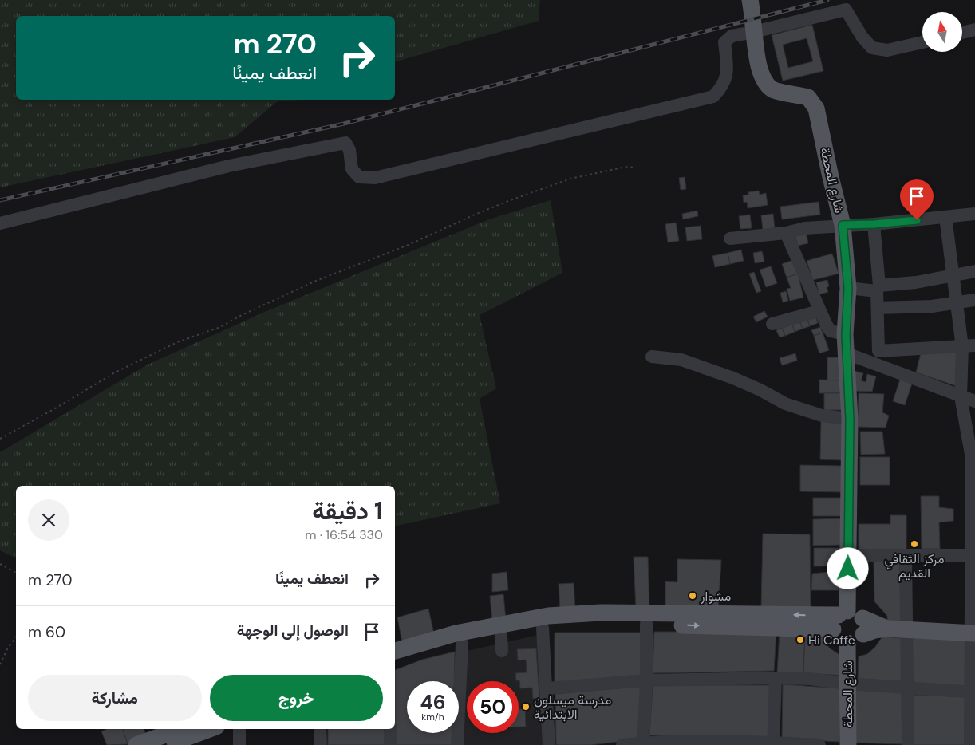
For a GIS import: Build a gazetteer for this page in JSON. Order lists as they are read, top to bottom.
{
  "streets": {
    "main road": ["شارع المحطة"]
  },
  "places": [
    "مركز الثقافي القديم",
    "مشوار",
    "Hi Caffe",
    "مدرسة ميسلون الابتدائية"
  ],
  "north": "top",
  "page": {
    "turn": ["270 m", "انعطف يمينًا"],
    "heading": ["1 دقيقة", "330 m · 16:54"],
    "list": [
      {
        "name": "انعطف يمينًا",
        "value": "270 m"
      },
      {
        "name": "الوصول إلى الوجهة",
        "value": "60 m"
      }
    ],
    "buttons": ["خروج", "مشاركة"],
    "speed": "46 km/h",
    "limit": "50"
  }
}
